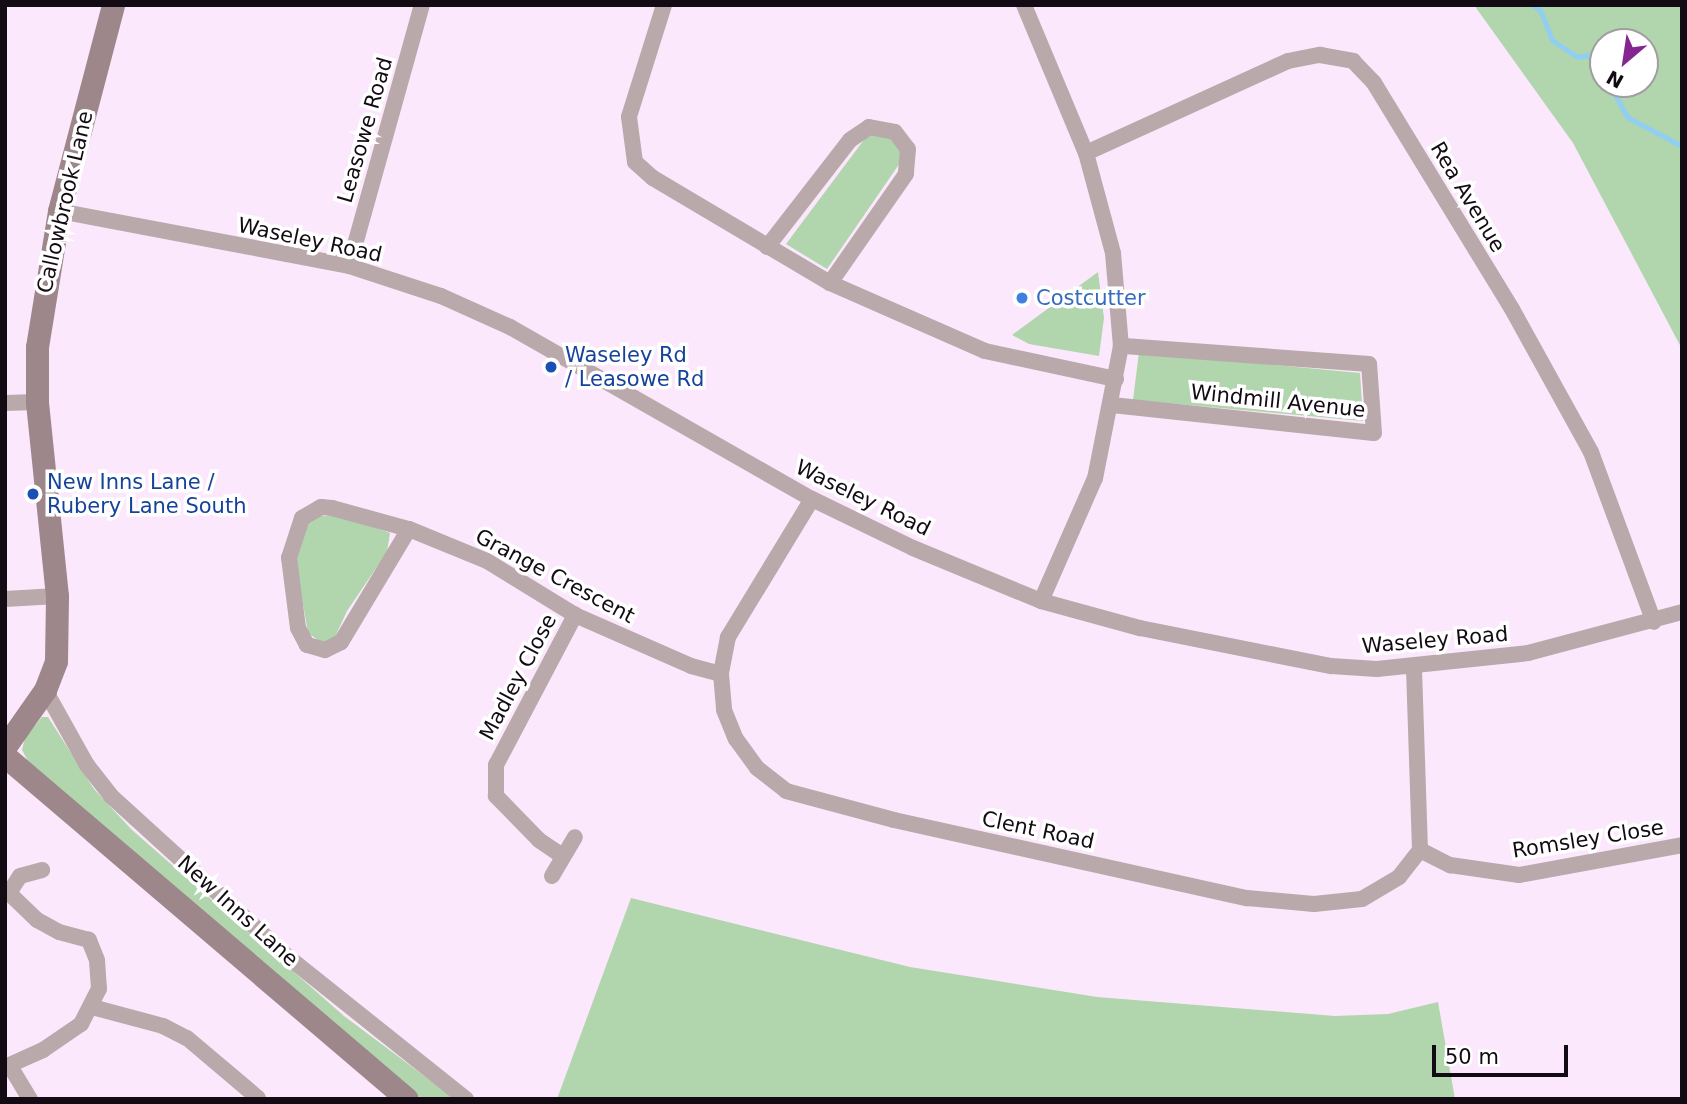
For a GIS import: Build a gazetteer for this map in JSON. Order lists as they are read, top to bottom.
{
  "streets": {
    "street": [
      "Leasowe Road",
      "Rea Avenue",
      "Callowbrook Lane",
      "Waseley Road",
      "Windmill Avenue",
      "Grange Crescent",
      "Madley Close",
      "Clent Road",
      "Romsley Close",
      "New Inns Lane"
    ]
  },
  "crossings": [
    ["Leasowe Road", "Waseley Road"],
    ["Rea Avenue", "Waseley Road"],
    ["Callowbrook Lane", "Waseley Road"],
    ["Waseley Road", "Clent Road"],
    ["Grange Crescent", "Madley Close"],
    ["Grange Crescent", "Clent Road"],
    ["Clent Road", "Romsley Close"]
  ],
  "places": ["Costcutter", "Waseley Rd / Leasowe Rd", "New Inns Lane / Rubery Lane South"],
  "scale_bar": "50 m",
  "north": "bottom left"
}
